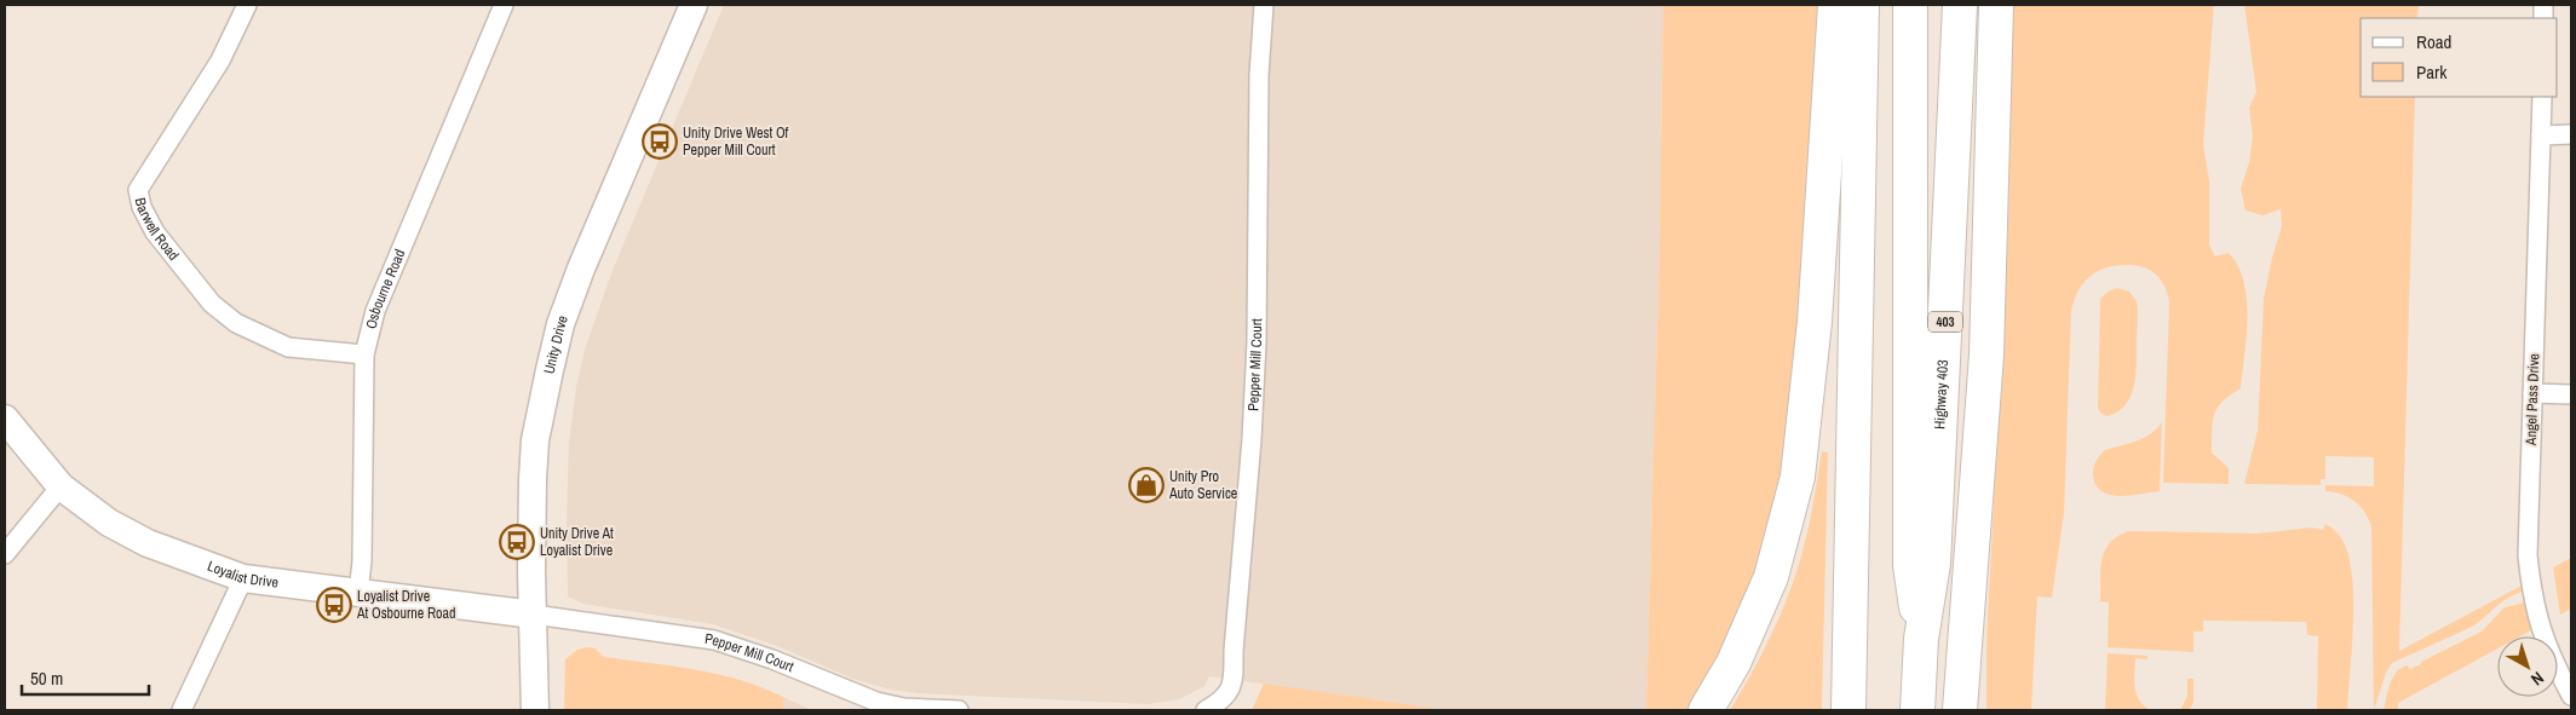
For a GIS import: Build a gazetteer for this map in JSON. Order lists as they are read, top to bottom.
{
  "streets": {
    "highway": ["403", "Highway 403"],
    "street": [
      "Barwell Road",
      "Osbourne Road",
      "Unity Drive",
      "Pepper Mill Court",
      "Angel Pass Drive",
      "Loyalist Drive"
    ]
  },
  "crossings": [
    ["Barwell Road", "Osbourne Road"],
    ["Osbourne Road", "Loyalist Drive"],
    ["Unity Drive", "Pepper Mill Court"],
    ["Unity Drive", "Loyalist Drive"],
    ["Pepper Mill Court", "Loyalist Drive"]
  ],
  "places": {
    "bus stop": ["Unity Drive West Of Pepper Mill Court", "Unity Drive At Loyalist Drive", "Loyalist Drive At Osbourne Road"],
    "shop": ["Unity Pro Auto Service"]
  },
  "legend": ["Road", "Park"],
  "scale_bar": "50 m",
  "north": "bottom right"
}
